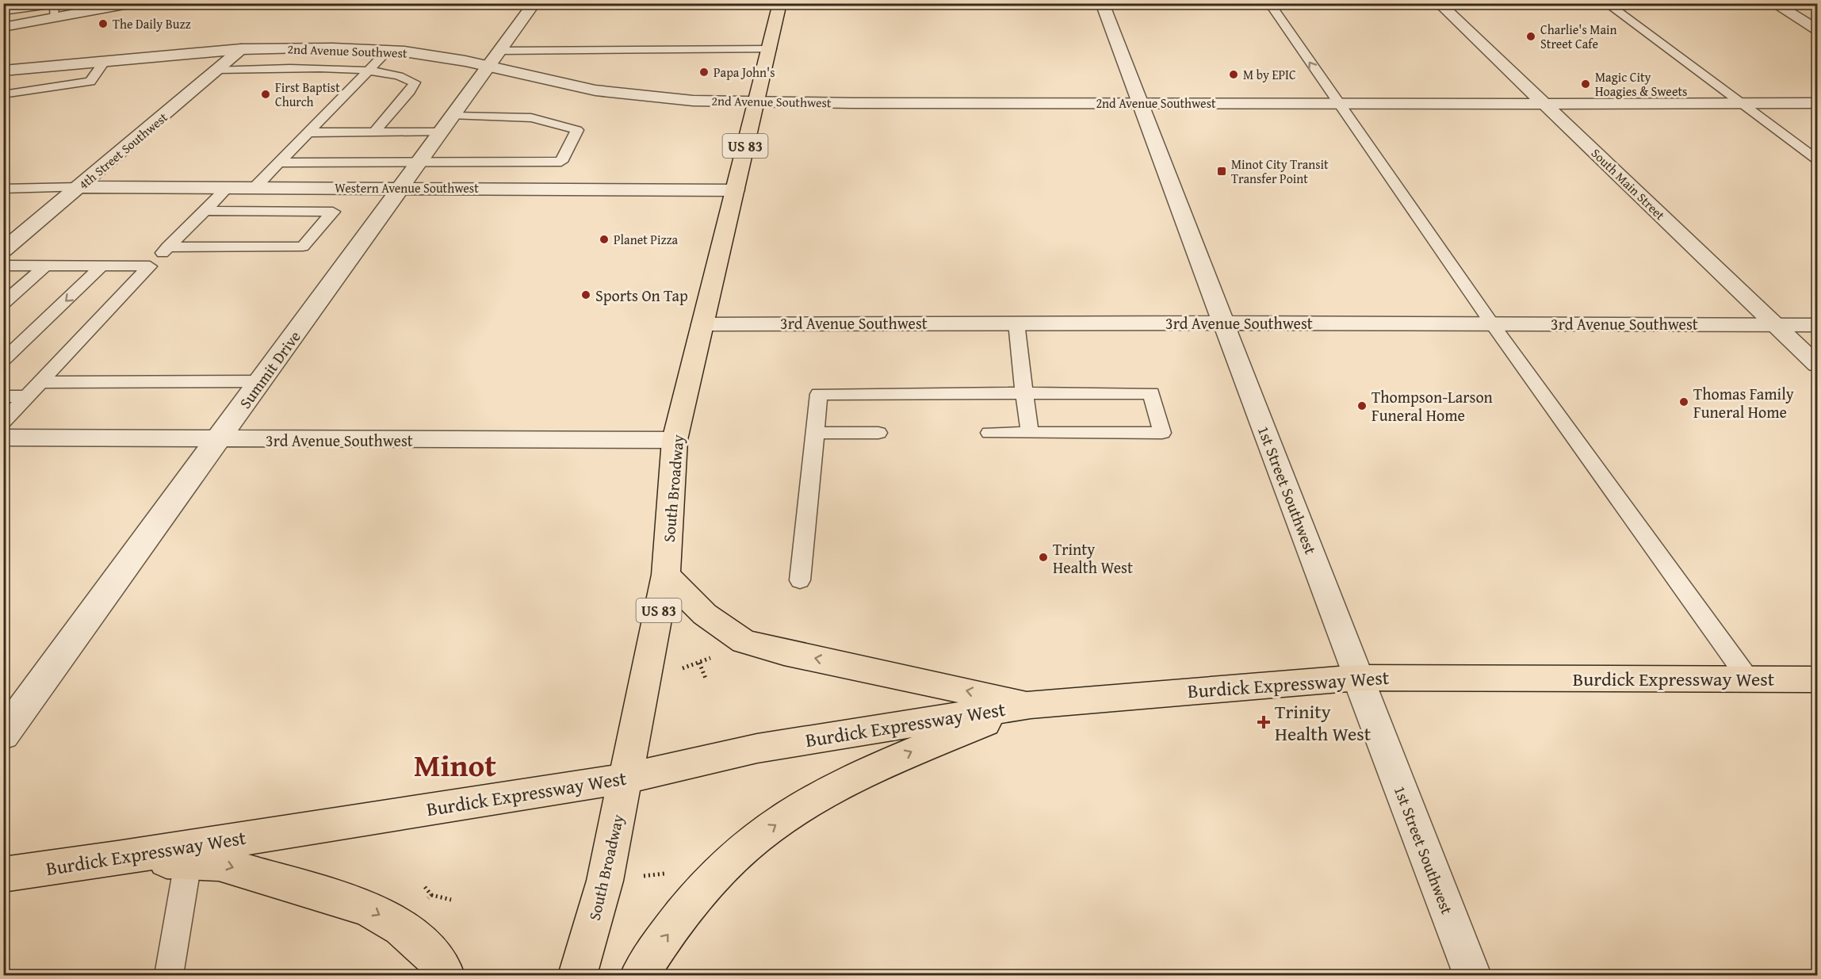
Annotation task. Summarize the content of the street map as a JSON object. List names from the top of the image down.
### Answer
{
  "streets": {
    "main road": ["US 83", "South Broadway", "Burdick Expressway West"],
    "street": [
      "2nd Avenue Southwest",
      "4th Street Southwest",
      "South Main Street",
      "Western Avenue Southwest",
      "3rd Avenue Southwest",
      "Summit Drive",
      "1st Street Southwest"
    ]
  },
  "crossings": [
    ["2nd Avenue Southwest", "4th Street Southwest"],
    ["2nd Avenue Southwest", "South Main Street"],
    ["2nd Avenue Southwest", "Summit Drive"],
    ["2nd Avenue Southwest", "South Broadway"],
    ["2nd Avenue Southwest", "1st Street Southwest"],
    ["4th Street Southwest", "Western Avenue Southwest"],
    ["South Main Street", "3rd Avenue Southwest"],
    ["Western Avenue Southwest", "Summit Drive"],
    ["Western Avenue Southwest", "South Broadway"],
    ["3rd Avenue Southwest", "Summit Drive"],
    ["3rd Avenue Southwest", "South Broadway"],
    ["3rd Avenue Southwest", "1st Street Southwest"],
    ["South Broadway", "Burdick Expressway West"],
    ["1st Street Southwest", "Burdick Expressway West"]
  ],
  "districts": ["Minot"],
  "places": {
    "other": [
      "The Daily Buzz",
      "Charlie's Main Street Cafe",
      "Papa John's",
      "M by EPIC",
      "Magic City Hoagies & Sweets",
      "First Baptist Church",
      "Planet Pizza",
      "Sports On Tap",
      "Thomas Family Funeral Home",
      "Thompson-Larson Funeral Home",
      "Trinty Health West"
    ],
    "transit": ["Minot City Transit Transfer Point"],
    "health": ["Trinity Health West"]
  }
}
